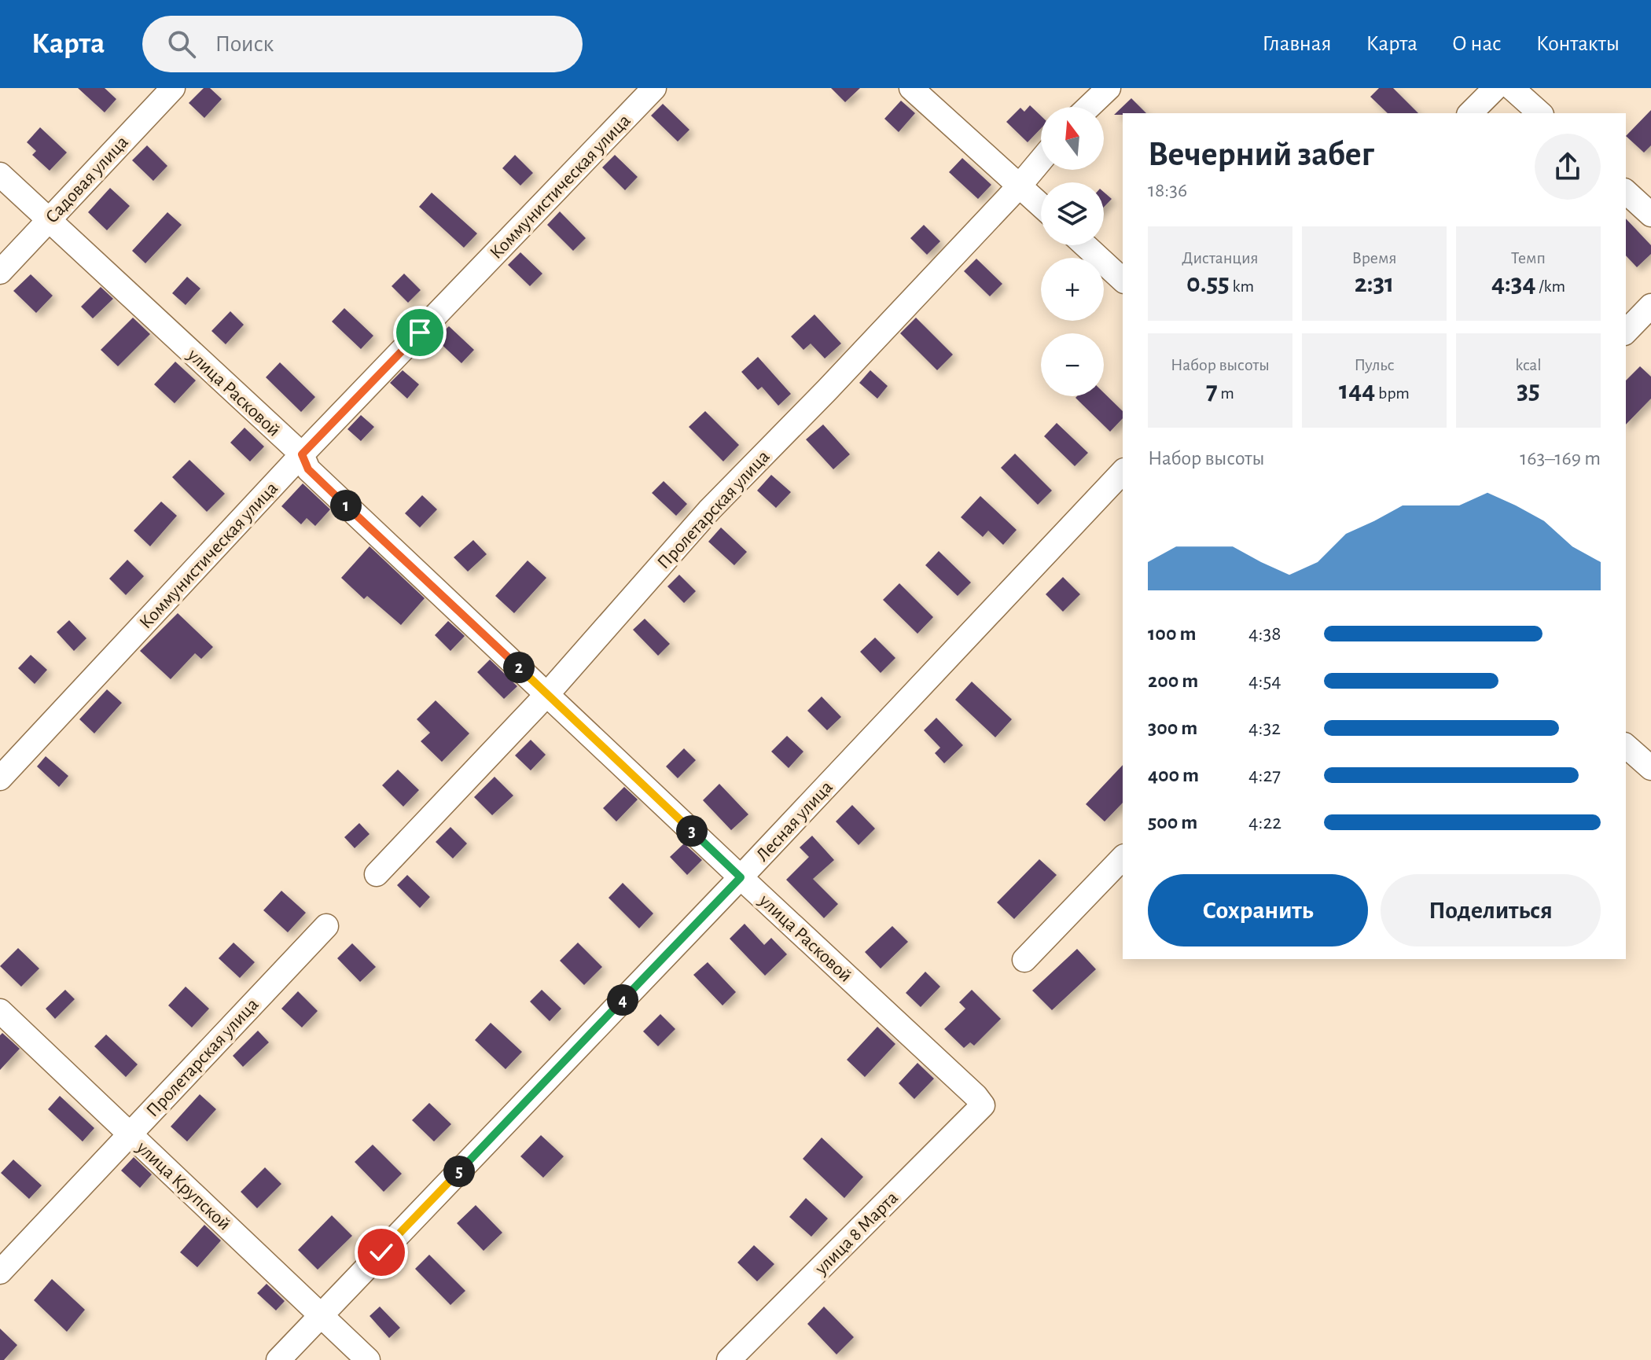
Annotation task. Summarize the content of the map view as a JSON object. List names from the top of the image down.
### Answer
{
  "streets": {
    "street": [
      "Садовая улица",
      "Коммунистическая улица",
      "улица Расковой",
      "Пролетарская улица",
      "Лесная улица",
      "улица Крупской",
      "улица 8 Марта"
    ]
  },
  "crossings": [
    ["Садовая улица", "улица Расковой"],
    ["Коммунистическая улица", "улица Расковой"],
    ["улица Расковой", "Пролетарская улица"],
    ["улица Расковой", "Лесная улица"],
    ["улица Расковой", "улица 8 Марта"],
    ["Пролетарская улица", "улица Крупской"],
    ["Лесная улица", "улица Крупской"]
  ],
  "north": "top",
  "page": {
    "header": "Карта",
    "search": "Поиск",
    "nav": [
      "Главная",
      "Карта",
      "О нас",
      "Контакты"
    ],
    "map_buttons": ["+", "−"],
    "heading": ["Вечерний забег", "18:36"],
    "stats": [
      ["Дистанция", "0.55 km"],
      ["Время", "2:31"],
      ["Темп", "4:34 /km"],
      ["Набор высоты", "7 m"],
      ["Пульс", "144 bpm"],
      ["kcal", "35"]
    ],
    "chart": ["Набор высоты", "163–169 m"],
    "pins": [
      "1",
      "2",
      "3",
      "4",
      "5"
    ],
    "list": [
      {
        "name": "100 m",
        "note": "4:38"
      },
      {
        "name": "200 m",
        "note": "4:54"
      },
      {
        "name": "300 m",
        "note": "4:32"
      },
      {
        "name": "400 m",
        "note": "4:27"
      },
      {
        "name": "500 m",
        "note": "4:22"
      }
    ],
    "buttons": ["Сохранить", "Поделиться"]
  }
}
